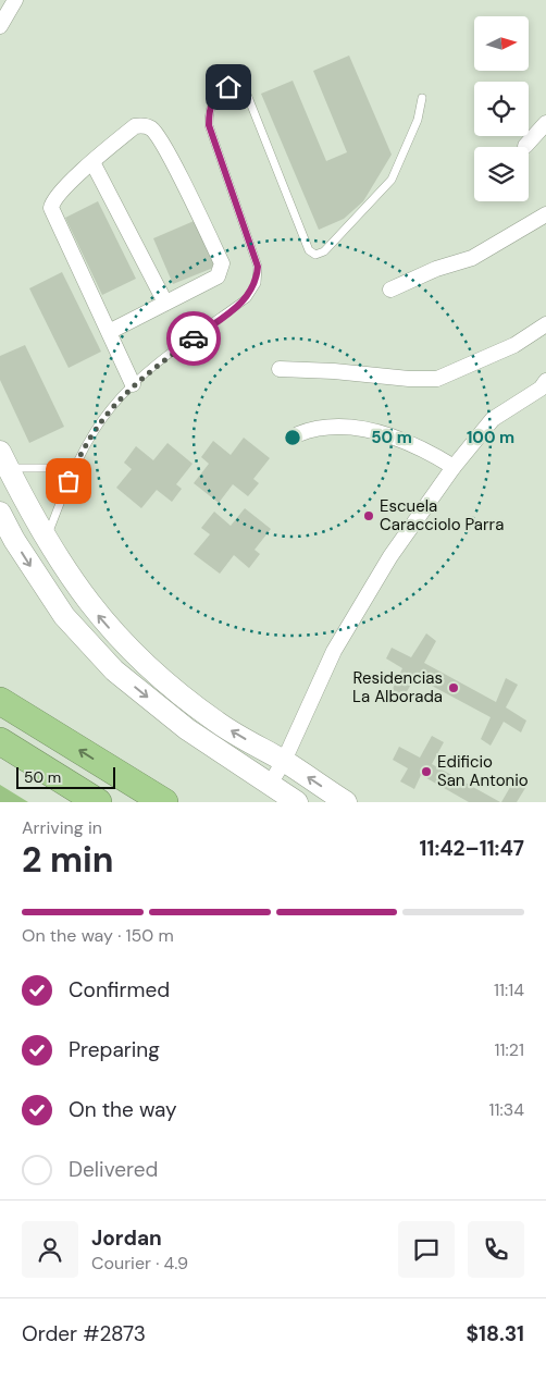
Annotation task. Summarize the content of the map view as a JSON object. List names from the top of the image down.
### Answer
{
  "places": ["Escuela Caracciolo Parra", "Residencias La Alborada", "Edificio San Antonio"],
  "scale_bar": "50 m",
  "north": "right",
  "page": {
    "scale": "50 m",
    "heading": ["2 min", "Arriving in", "11:42–11:47"],
    "panel": [
      "Jordan",
      "Courier · 4.9",
      "Order #2873",
      "$18.31"
    ],
    "bar": "On the way · 150 m",
    "list": [
      ["Confirmed", "11:14"],
      ["Preparing", "11:21"],
      ["On the way", "11:34"],
      "Delivered"
    ]
  },
  "rings": ["50 m", "100 m"]
}
